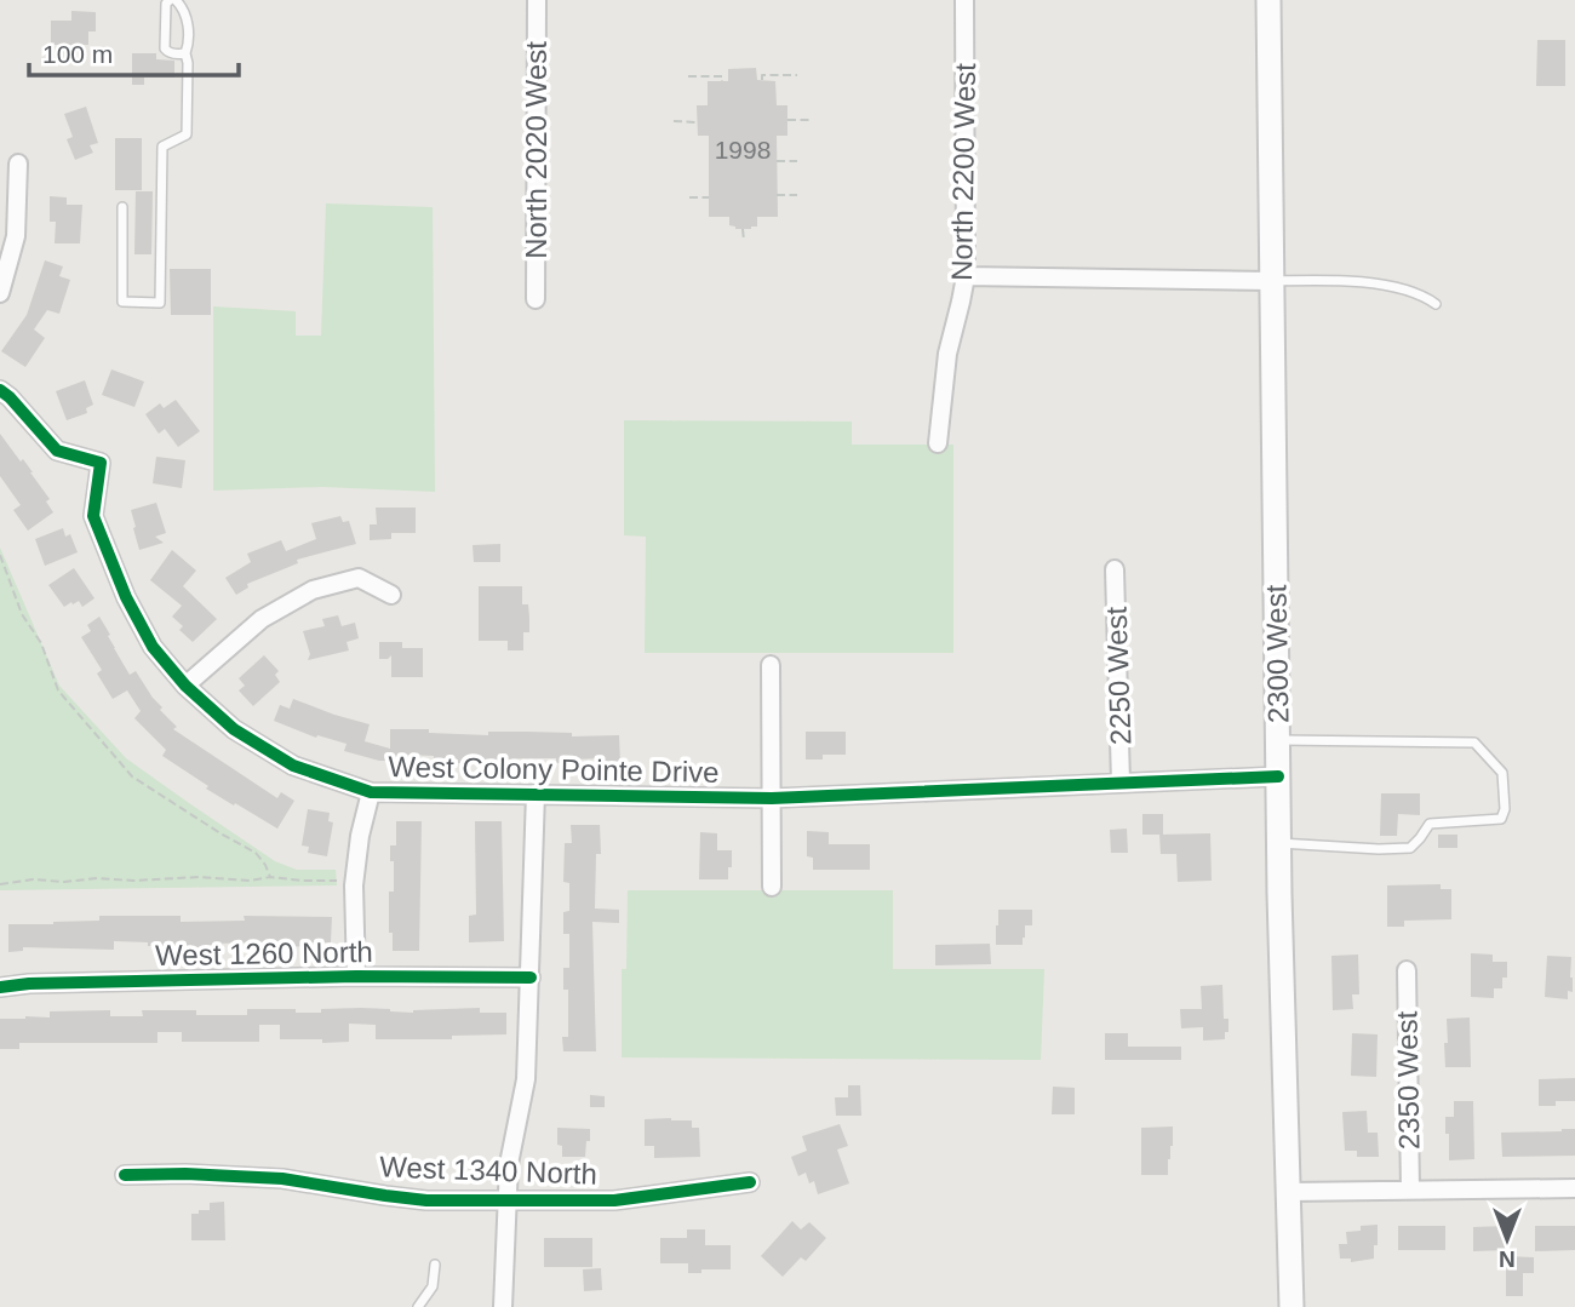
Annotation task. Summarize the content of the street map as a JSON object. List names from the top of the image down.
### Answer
{
  "streets": {
    "main road": ["2300 West"],
    "street": [
      "North 2020 West",
      "North 2200 West",
      "2250 West",
      "West Colony Pointe Drive",
      "West 1260 North",
      "2350 West",
      "West 1340 North"
    ]
  },
  "crossings": [
    ["2300 West", "West Colony Pointe Drive"],
    ["2250 West", "West Colony Pointe Drive"]
  ],
  "house_numbers": ["1998"],
  "scale_bar": "100 m",
  "north": "bottom"
}
